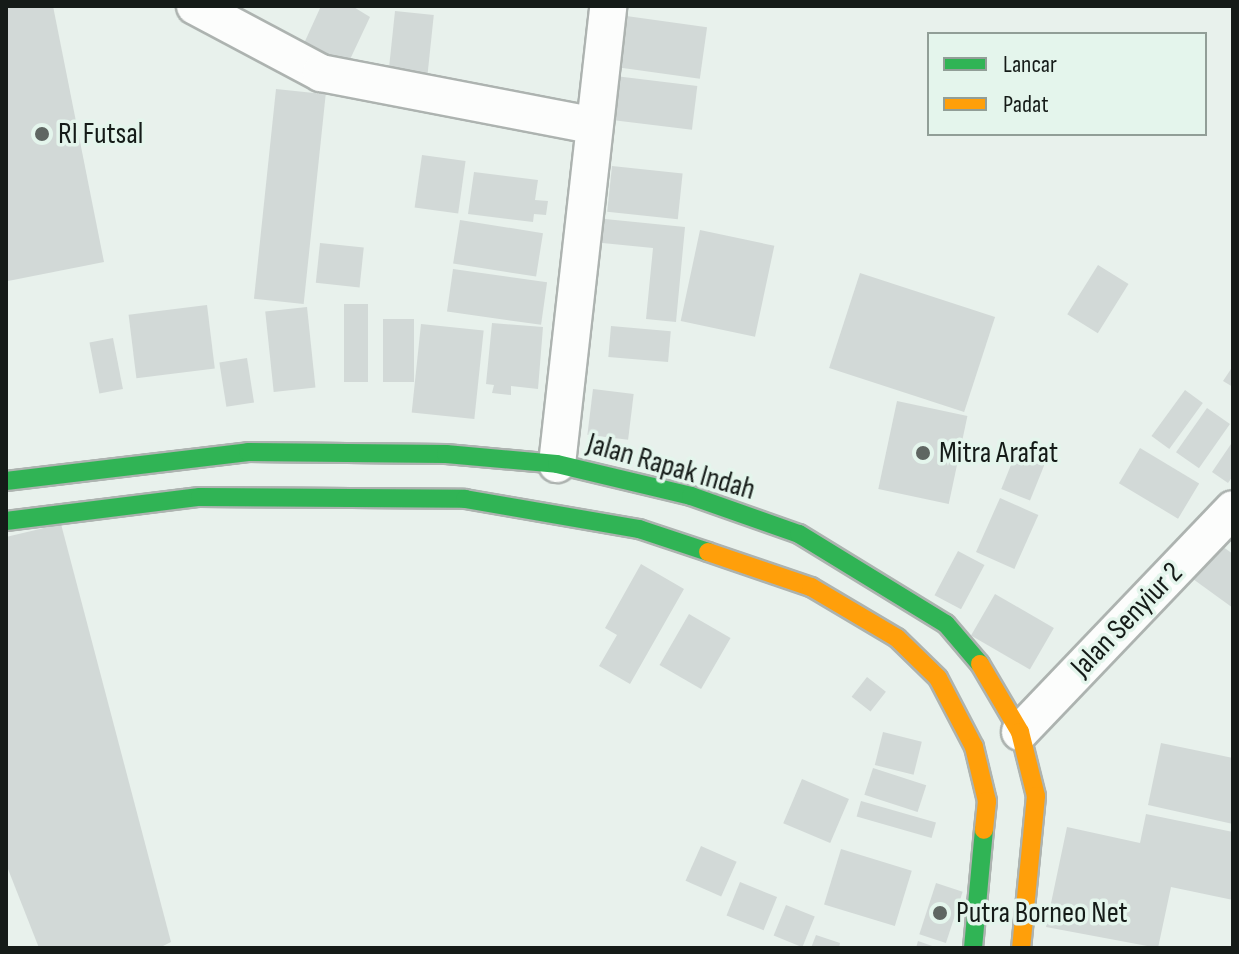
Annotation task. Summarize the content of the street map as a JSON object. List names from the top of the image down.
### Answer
{
  "streets": {
    "main road": ["Jalan Rapak Indah"],
    "street": ["Jalan Senyiur 2"]
  },
  "crossings": [
    ["Jalan Rapak Indah", "Jalan Senyiur 2"]
  ],
  "places": ["RI Futsal", "Mitra Arafat", "Putra Borneo Net"],
  "legend": ["Lancar", "Padat"]
}
